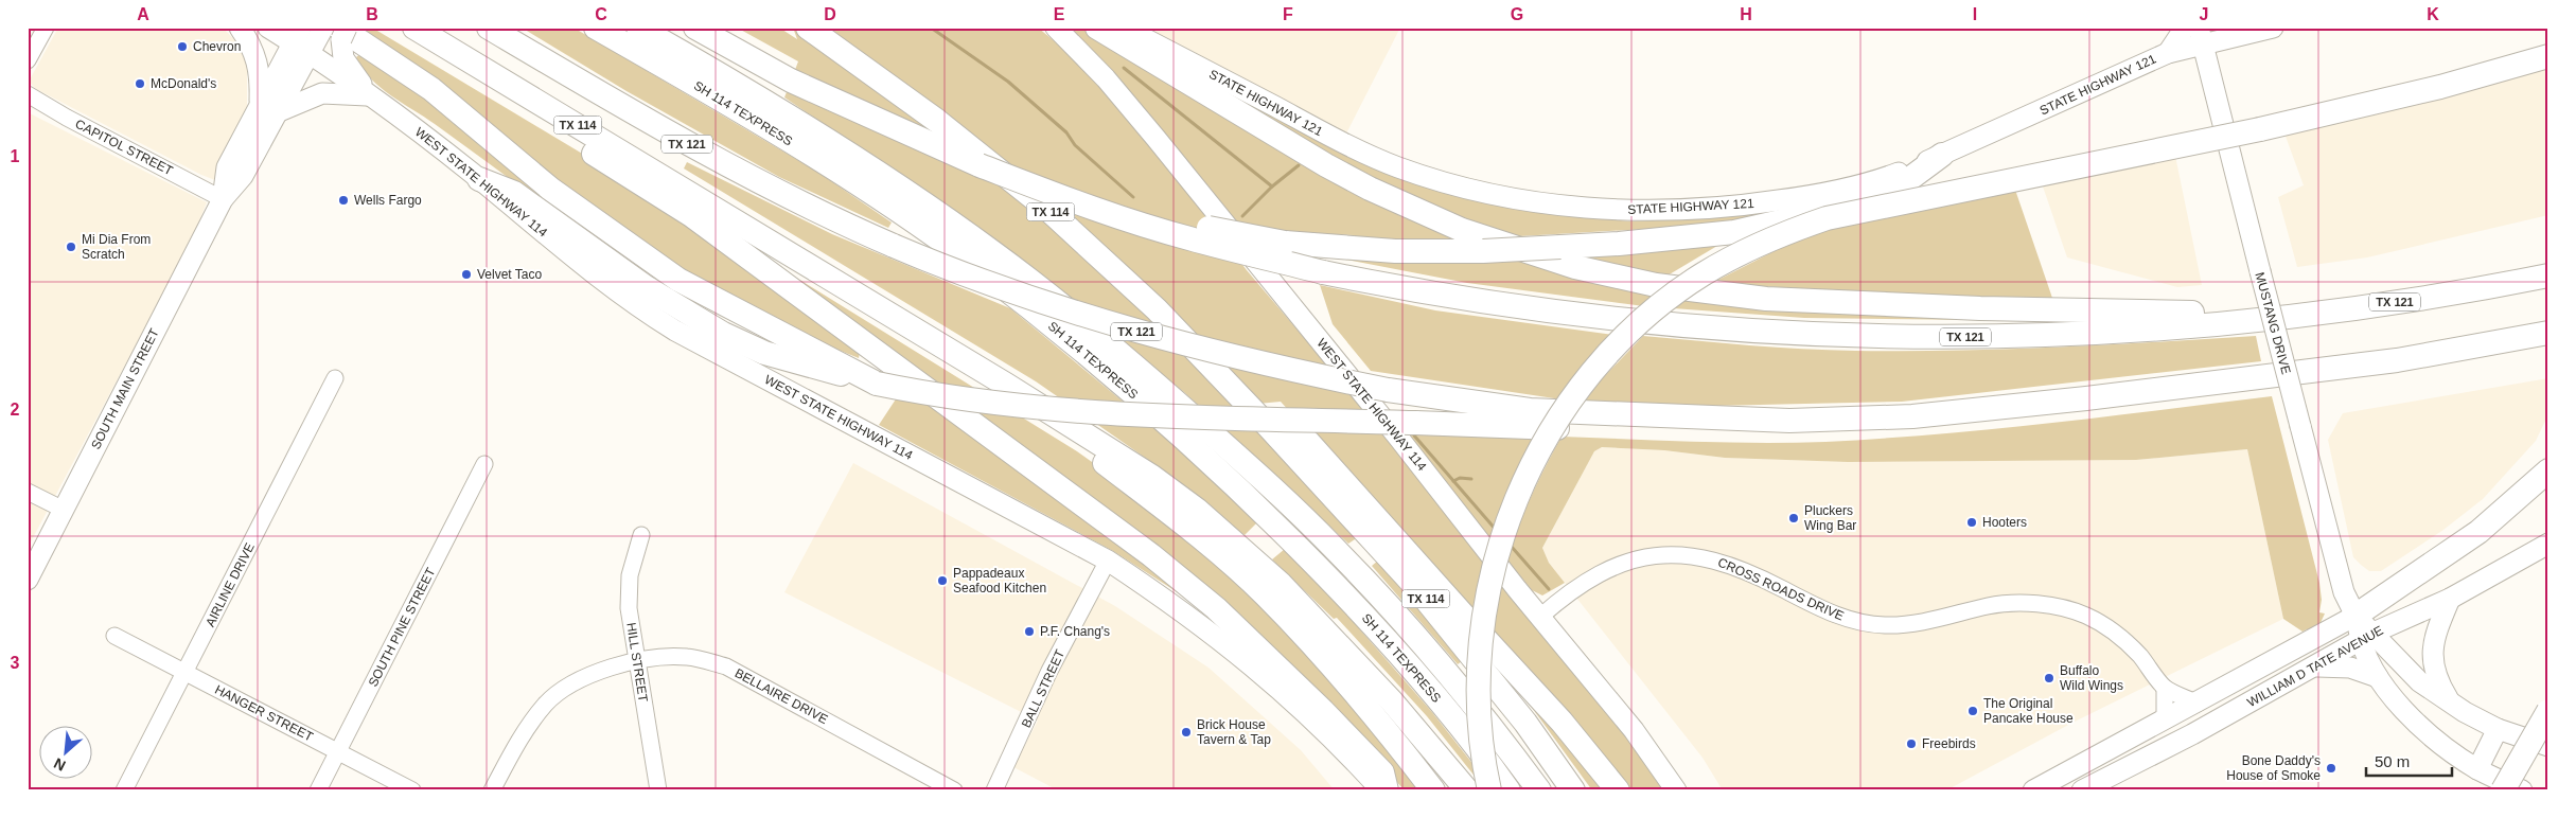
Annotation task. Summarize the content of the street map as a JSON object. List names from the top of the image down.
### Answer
{
  "streets": {
    "highway": ["SH 114 TEXPRESS", "TX 114", "TX 121"],
    "main road": [
      "STATE HIGHWAY 121",
      "WEST STATE HIGHWAY 114",
      "MUSTANG DRIVE",
      "SOUTH MAIN STREET",
      "WILLIAM D TATE AVENUE"
    ],
    "street": [
      "CAPITOL STREET",
      "AIRLINE DRIVE",
      "CROSS ROADS DRIVE",
      "SOUTH PINE STREET",
      "HILL STREET",
      "BALL STREET",
      "BELLAIRE DRIVE",
      "HANGER STREET"
    ]
  },
  "crossings": [
    ["STATE HIGHWAY 121", "MUSTANG DRIVE"],
    ["CAPITOL STREET", "SOUTH MAIN STREET"],
    ["WEST STATE HIGHWAY 114", "SOUTH MAIN STREET"],
    ["WEST STATE HIGHWAY 114", "CROSS ROADS DRIVE"],
    ["WEST STATE HIGHWAY 114", "BALL STREET"],
    ["MUSTANG DRIVE", "WILLIAM D TATE AVENUE"],
    ["AIRLINE DRIVE", "HANGER STREET"],
    ["CROSS ROADS DRIVE", "WILLIAM D TATE AVENUE"],
    ["SOUTH PINE STREET", "HANGER STREET"],
    ["HILL STREET", "BELLAIRE DRIVE"]
  ],
  "places": [
    "Chevron",
    "McDonald's",
    "Wells Fargo",
    "Mi Dia From Scratch",
    "Velvet Taco",
    "Pluckers Wing Bar",
    "Hooters",
    "Pappadeaux Seafood Kitchen",
    "P.F. Chang's",
    "Buffalo Wild Wings",
    "The Original Pancake House",
    "Brick House Tavern & Tap",
    "Freebirds",
    "Bone Daddy's House of Smoke"
  ],
  "scale_bar": "50 m",
  "north": "bottom left",
  "grid": {
    "columns": [
      "A",
      "B",
      "C",
      "D",
      "E",
      "F",
      "G",
      "H",
      "I",
      "J",
      "K"
    ],
    "rows": ["1", "2", "3"]
  }
}
